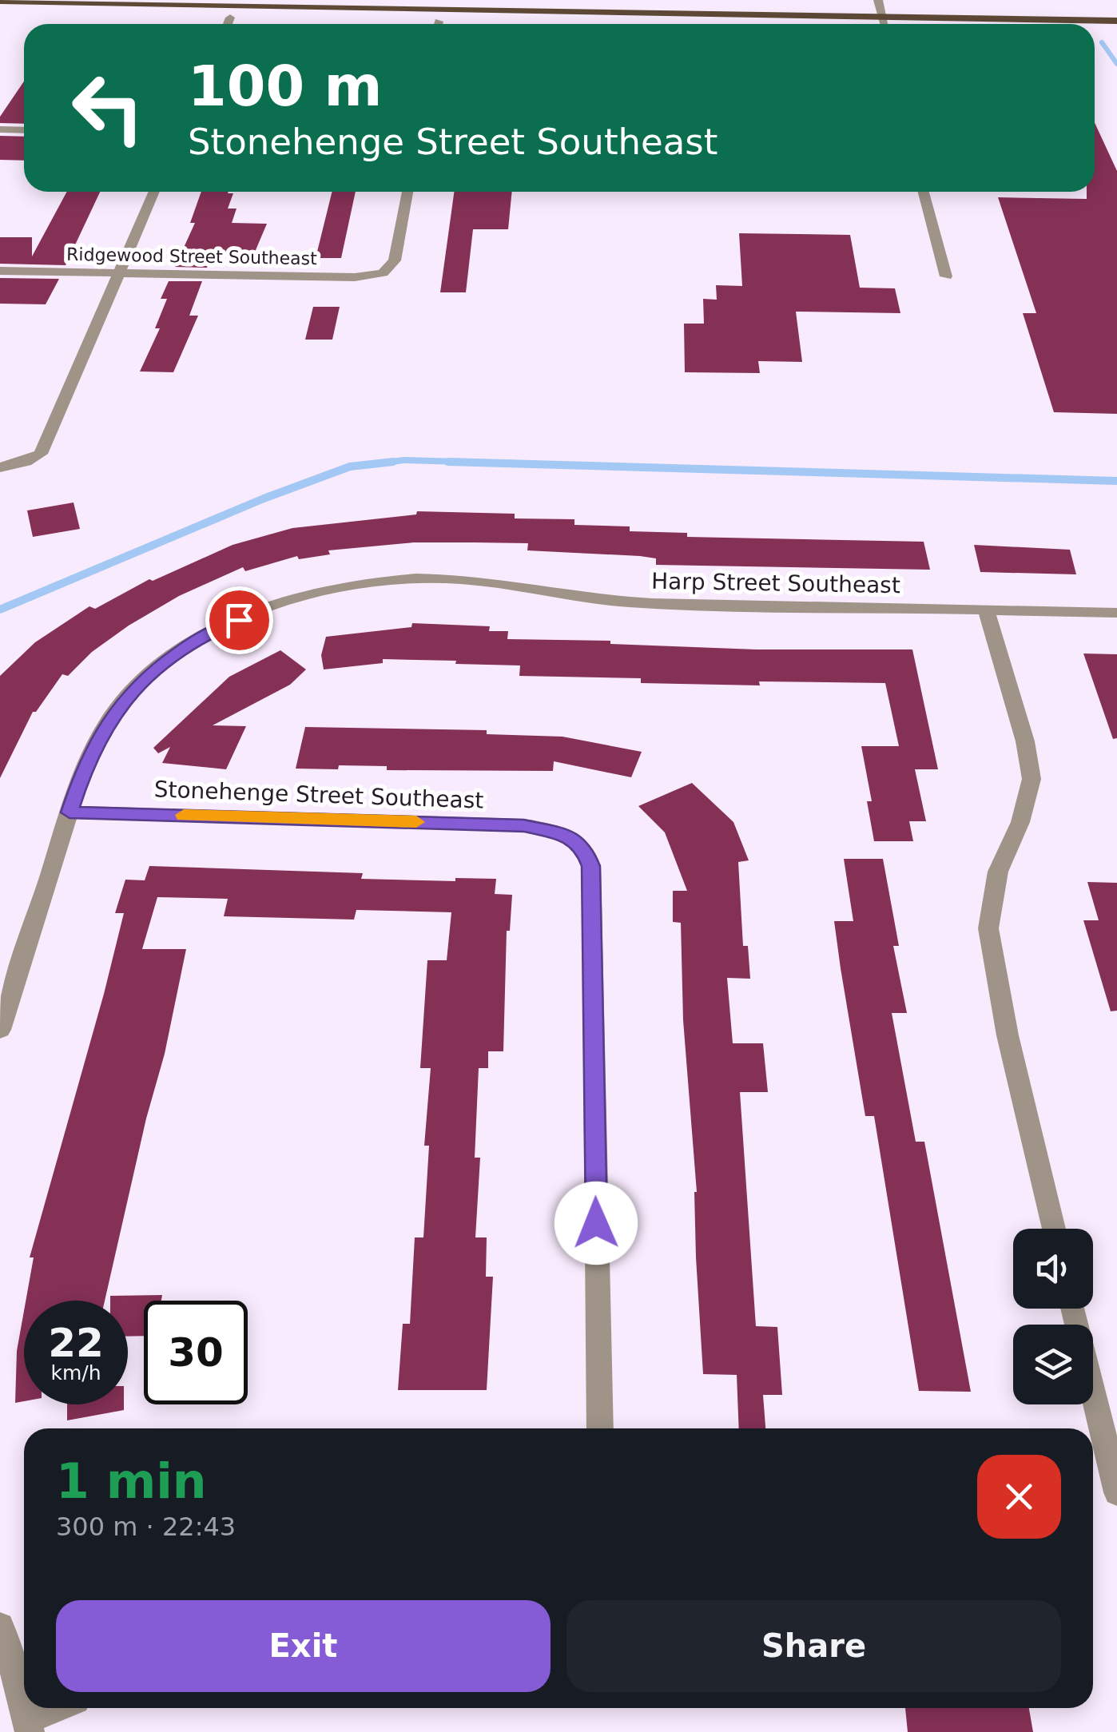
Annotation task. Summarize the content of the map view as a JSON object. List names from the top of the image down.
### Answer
{
  "streets": {
    "street": ["Ridgewood Street Southeast", "Harp Street Southeast", "Stonehenge Street Southeast"]
  },
  "crossings": [
    ["Harp Street Southeast", "Stonehenge Street Southeast"]
  ],
  "page": {
    "turn": ["100 m", "Stonehenge Street Southeast"],
    "speed": "22 km/h",
    "limit": "30",
    "heading": ["1 min", "300 m · 22:43"],
    "buttons": ["Exit", "Share"]
  }
}
